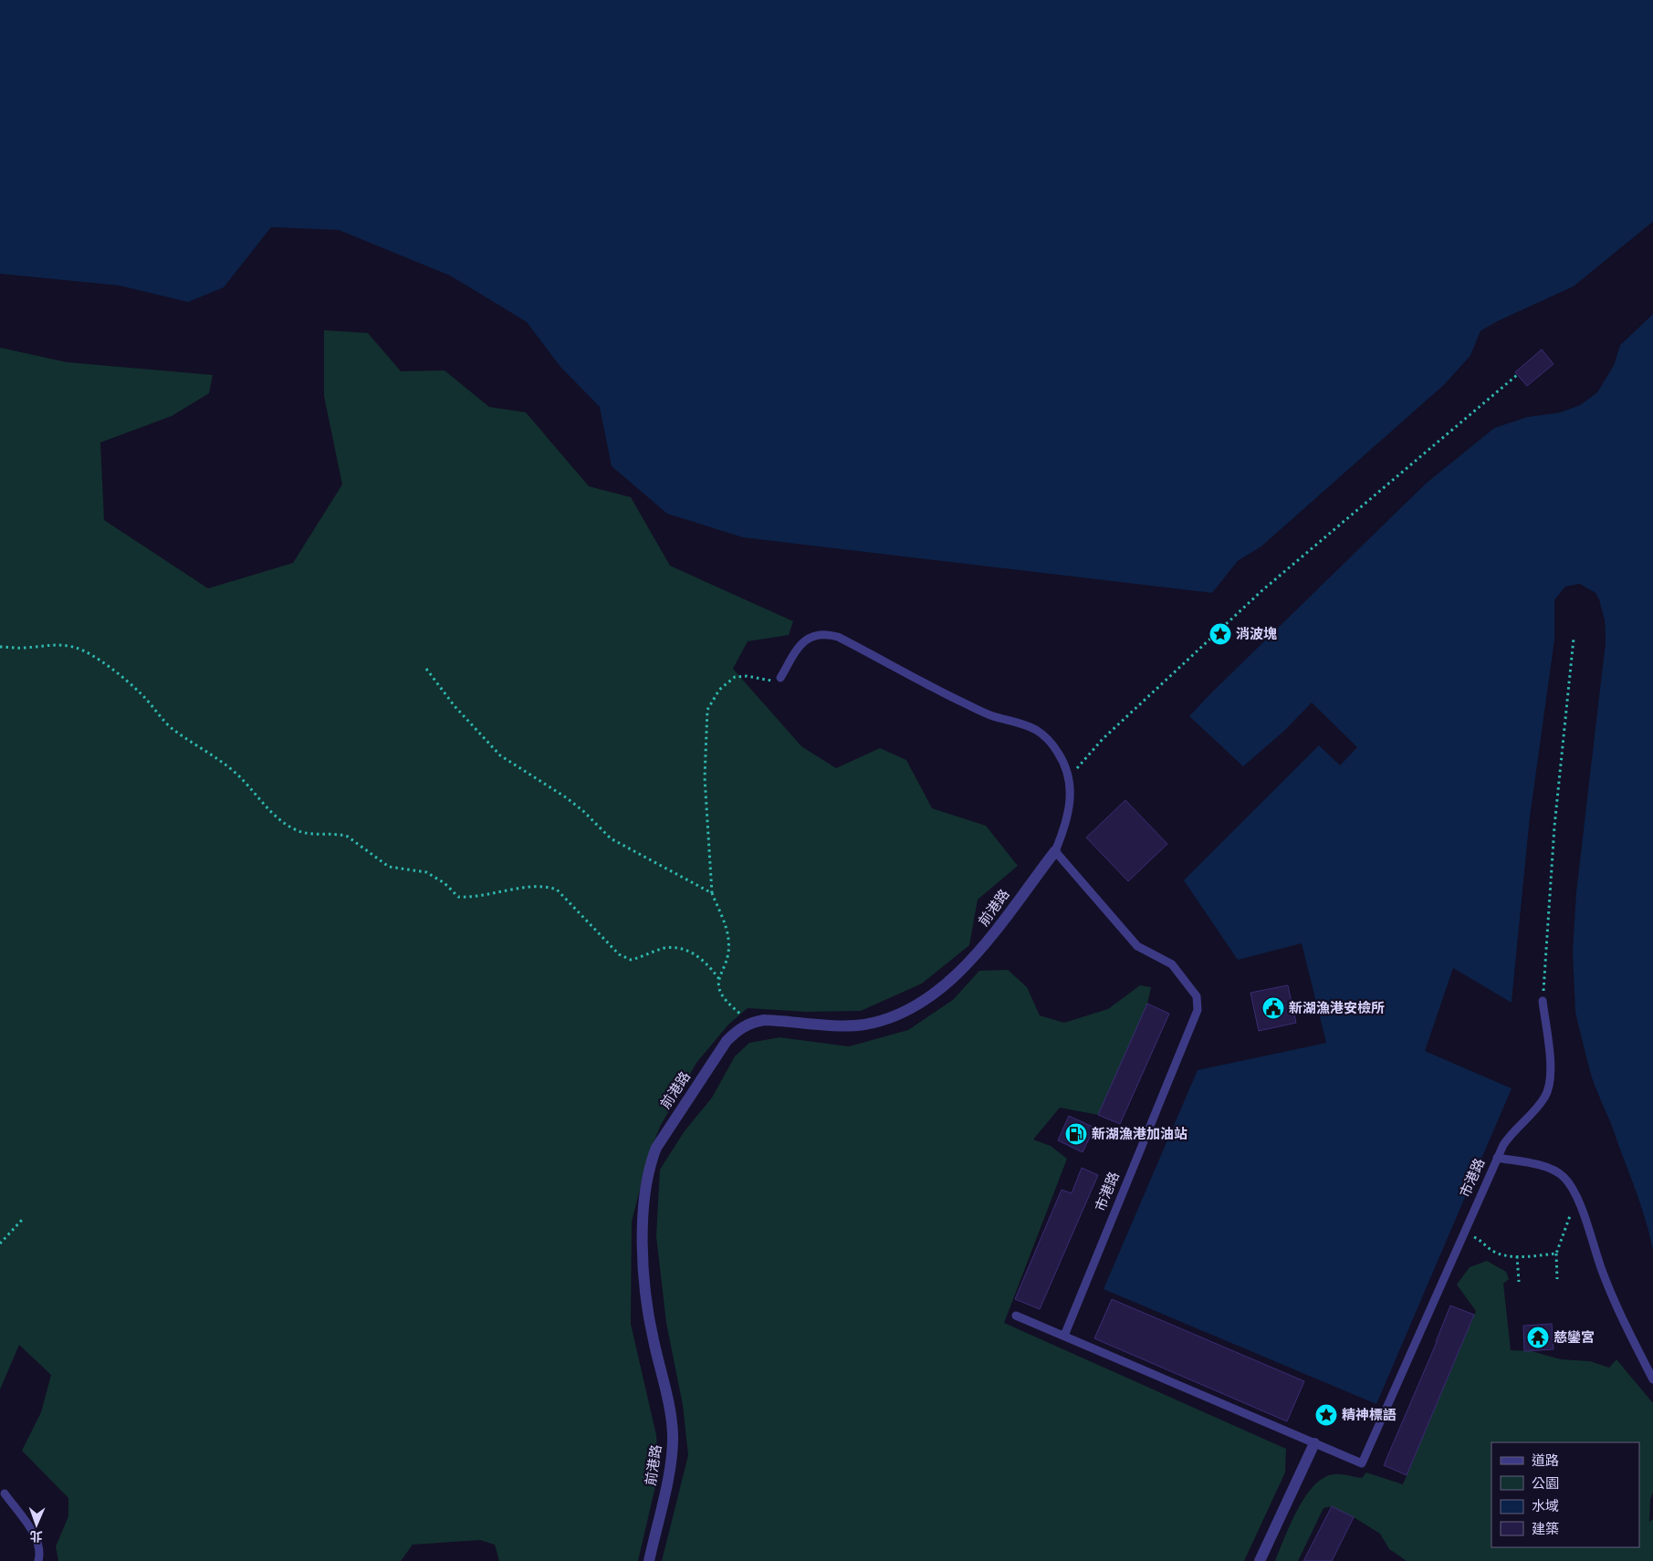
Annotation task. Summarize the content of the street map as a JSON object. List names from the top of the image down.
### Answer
{
  "streets": {
    "street": ["前港路"],
    "lane": ["市港路"]
  },
  "crossings": [
    ["前港路", "市港路"]
  ],
  "places": {
    "place": ["消波塊", "精神標語"],
    "public building": ["新湖漁港安檢所"],
    "fuel station": ["新湖漁港加油站"],
    "temple": ["慈鑾宮"]
  },
  "legend": [
    "道路",
    "公園",
    "水域",
    "建築"
  ],
  "north": "bottom"
}
